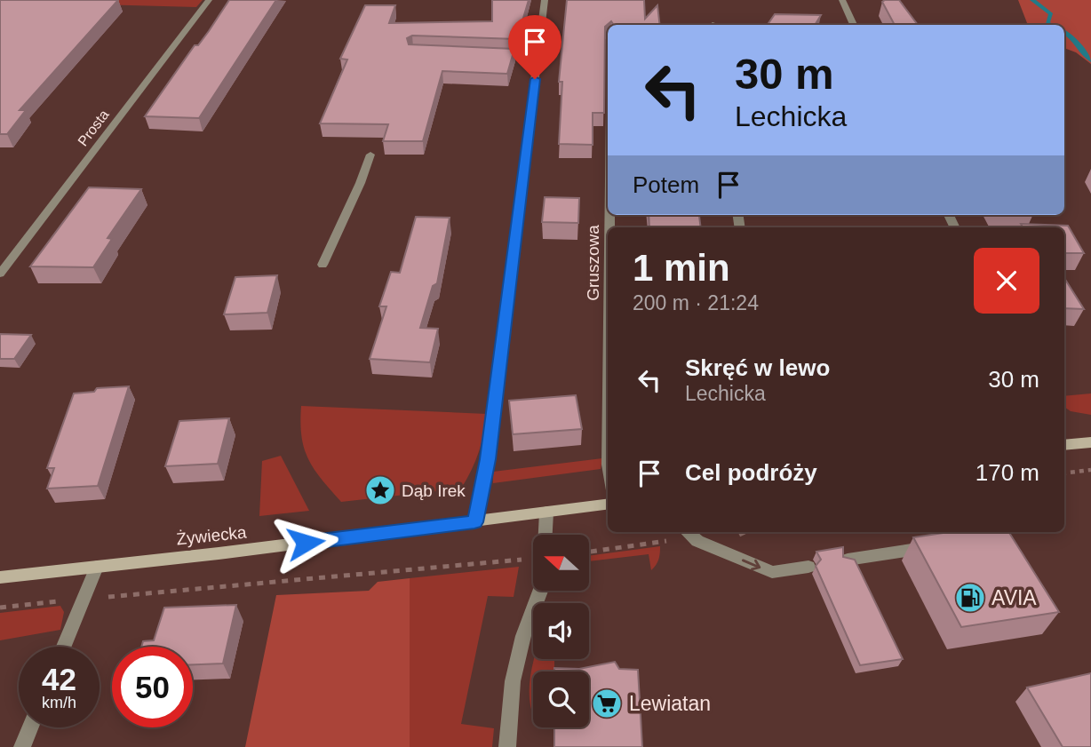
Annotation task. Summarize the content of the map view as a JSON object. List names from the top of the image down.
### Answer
{
  "streets": {
    "main road": ["Żywiecka"],
    "street": ["Prosta"]
  },
  "places": {
    "place": ["Dąb Irek"],
    "fuel station": ["AVIA"],
    "supermarket": ["Lewiatan"]
  },
  "north": "left",
  "page": {
    "turn": ["30 m", "Lechicka"],
    "then": "Potem",
    "heading": ["1 min", "200 m · 21:24"],
    "list": [
      {
        "name": "Skręć w lewo",
        "note": "Lechicka",
        "value": "30 m"
      },
      {
        "name": "Cel podróży",
        "value": "170 m"
      }
    ],
    "speed": "42 km/h",
    "limit": "50"
  }
}
